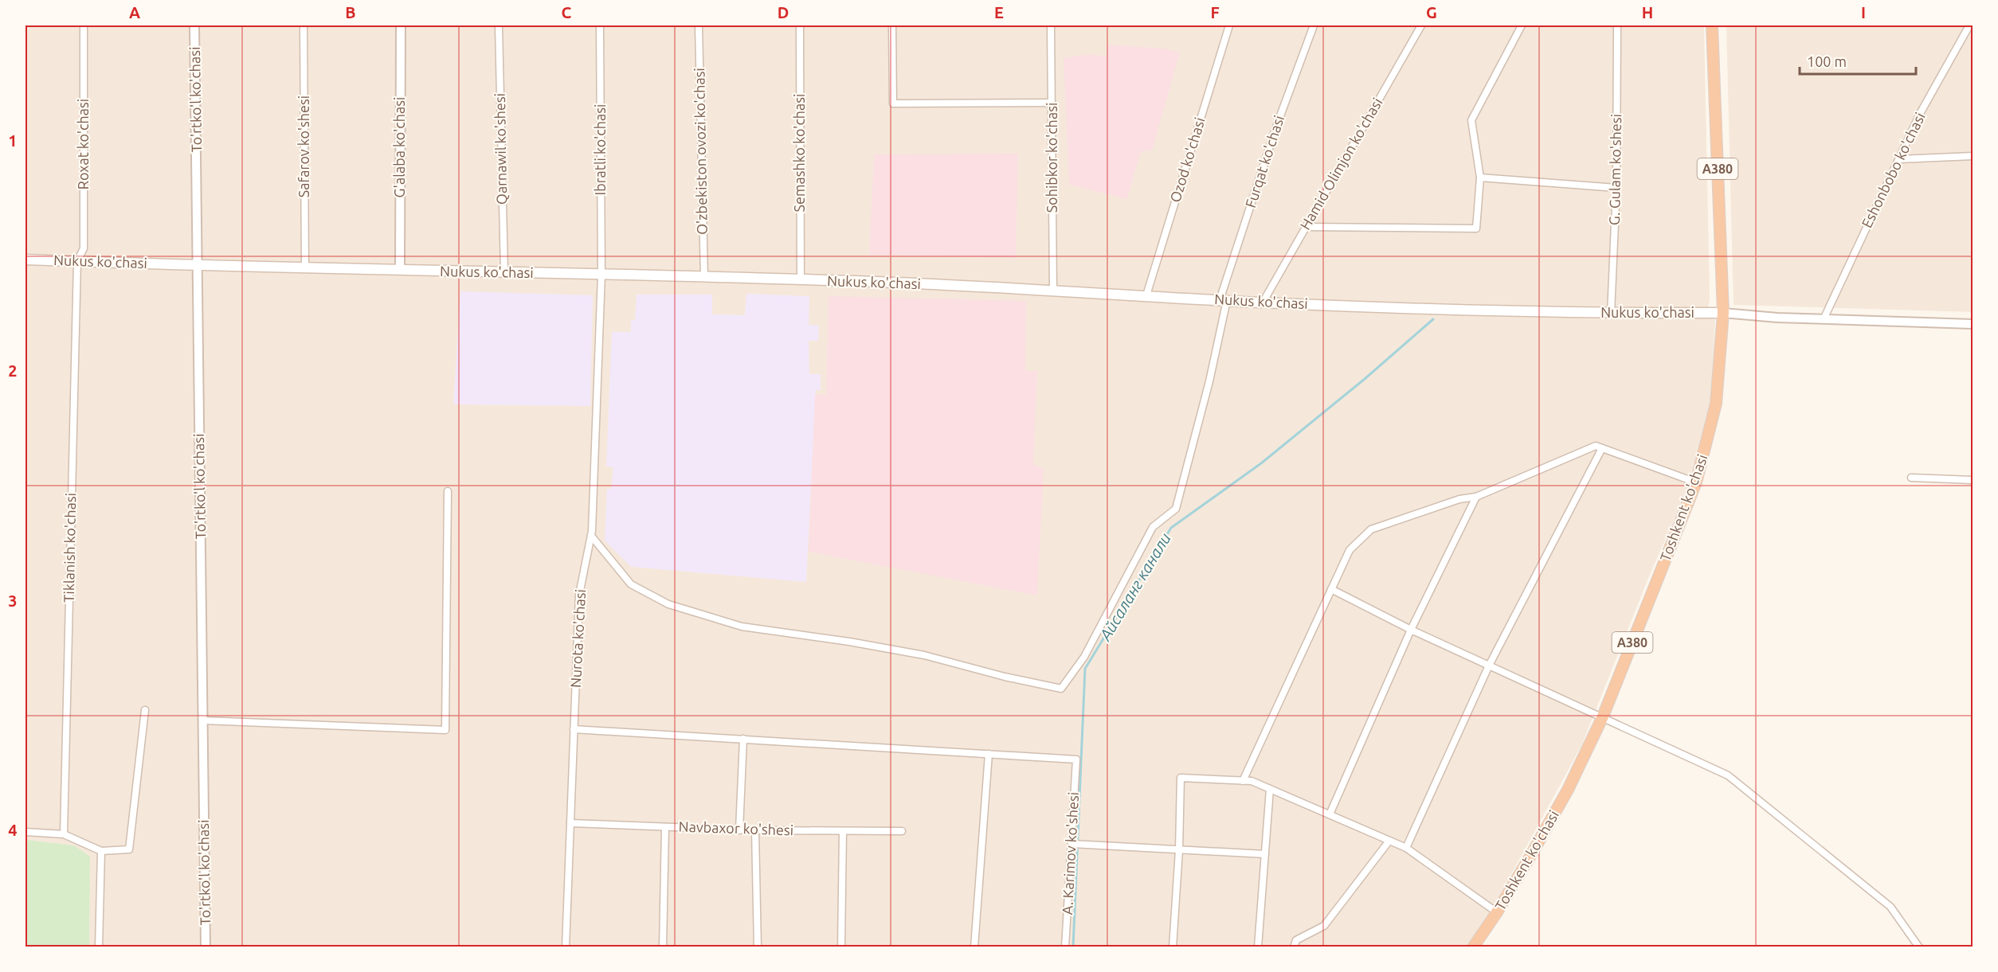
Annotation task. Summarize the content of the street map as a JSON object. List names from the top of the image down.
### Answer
{
  "streets": {
    "highway": ["A380", "Toshkent ko'chasi"],
    "main road": ["Nukus ko'chasi"],
    "street": [
      "To'rtko'l ko'chasi",
      "Roxat ko'chasi",
      "Safarov ko'shesi",
      "G'alaba ko'chasi",
      "Qarnawil ko'shesi",
      "Ibratli ko'chasi",
      "O'zbekiston ovozi ko'chasi",
      "Semashko ko'chasi",
      "Sohibkor ko'chasi",
      "Ozod ko'chasi",
      "Furqat ko'chasi",
      "Hamid Olimjon ko'chasi",
      "G. Gulam ko'shesi",
      "Eshonbobo ko'chasi",
      "Tiklanish ko'chasi",
      "Nurota ko'chasi",
      "Navbaxor ko'shesi",
      "A. Karimov ko'shesi"
    ]
  },
  "crossings": [
    ["To'rtko'l ko'chasi", "Nukus ko'chasi"],
    ["Roxat ko'chasi", "Nukus ko'chasi"],
    ["Roxat ko'chasi", "Tiklanish ko'chasi"],
    ["Safarov ko'shesi", "Nukus ko'chasi"],
    ["G'alaba ko'chasi", "Nukus ko'chasi"],
    ["Qarnawil ko'shesi", "Nukus ko'chasi"],
    ["Ibratli ko'chasi", "Nukus ko'chasi"],
    ["Ibratli ko'chasi", "Nurota ko'chasi"],
    ["O'zbekiston ovozi ko'chasi", "Nukus ko'chasi"],
    ["Semashko ko'chasi", "Nukus ko'chasi"],
    ["Sohibkor ko'chasi", "Nukus ko'chasi"],
    ["Ozod ko'chasi", "Nukus ko'chasi"],
    ["Furqat ko'chasi", "Nukus ko'chasi"],
    ["Furqat ko'chasi", "Nurota ko'chasi"],
    ["Hamid Olimjon ko'chasi", "Nukus ko'chasi"],
    ["G. Gulam ko'shesi", "Nukus ko'chasi"],
    ["Nukus ko'chasi", "Toshkent ko'chasi"],
    ["Nukus ko'chasi", "Tiklanish ko'chasi"],
    ["Nukus ko'chasi", "Nurota ko'chasi"],
    ["Nurota ko'chasi", "Navbaxor ko'shesi"]
  ],
  "water": ["Айсаланг канали"],
  "scale_bar": "100 m",
  "grid": {
    "columns": [
      "A",
      "B",
      "C",
      "D",
      "E",
      "F",
      "G",
      "H",
      "I"
    ],
    "rows": [
      "1",
      "2",
      "3",
      "4"
    ]
  }
}
